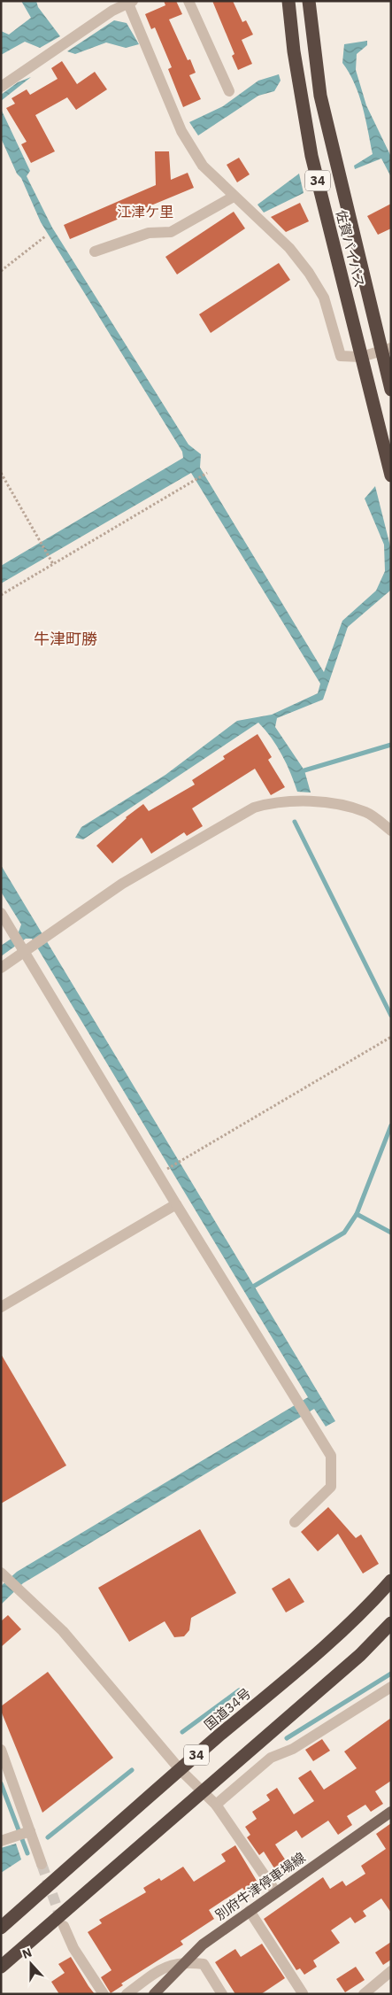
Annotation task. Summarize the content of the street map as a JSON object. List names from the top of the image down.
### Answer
{
  "streets": {
    "highway": ["34", "佐賀バイパス", "国道34号"],
    "main road": ["別府牛津停車場線"]
  },
  "districts": ["江津ケ里", "牛津町勝"],
  "north": "top"
}
